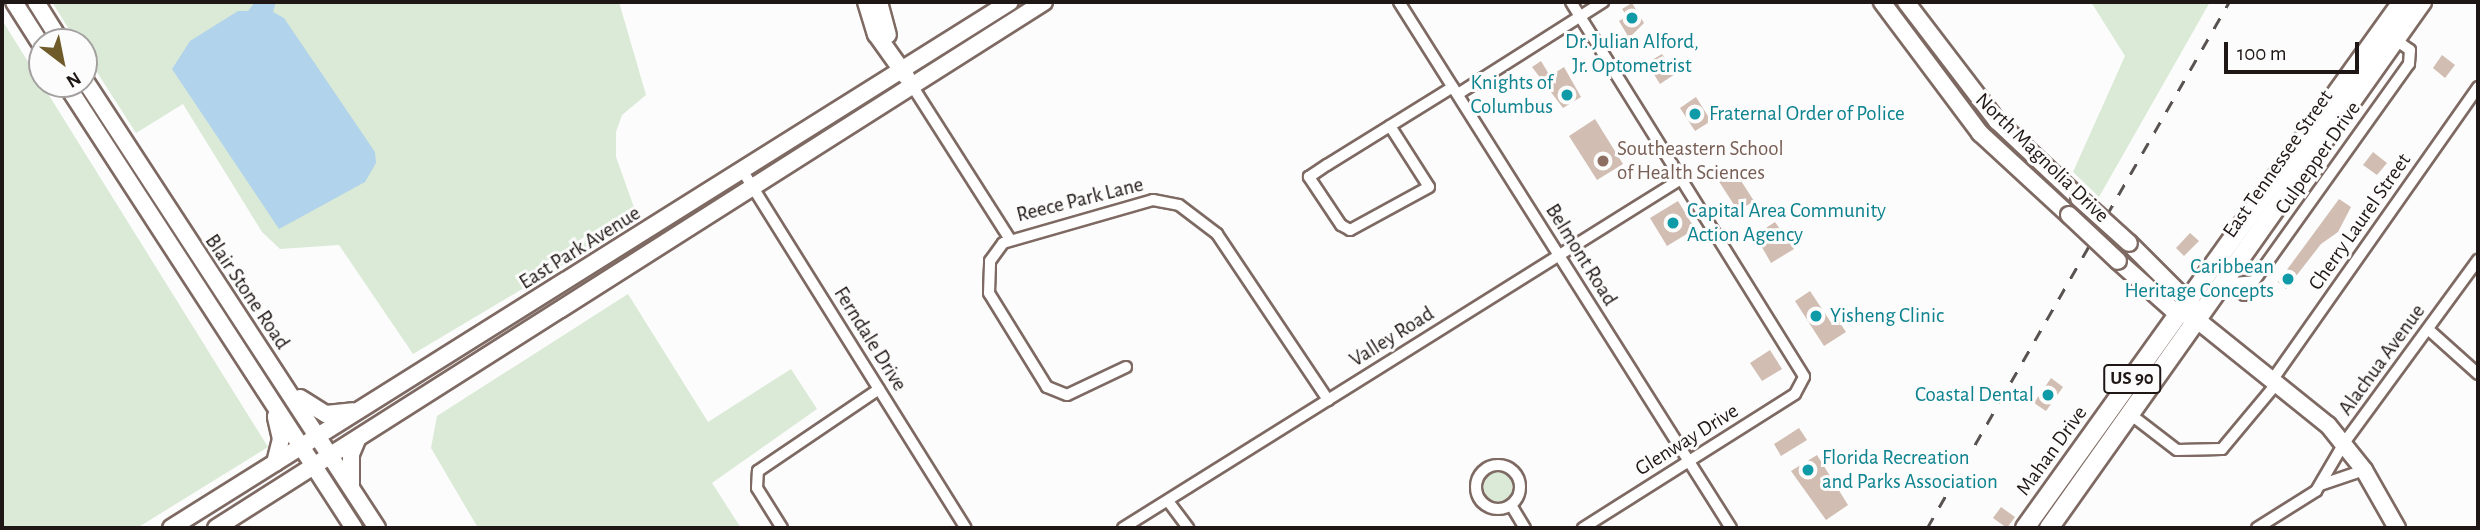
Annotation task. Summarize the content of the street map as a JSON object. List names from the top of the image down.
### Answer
{
  "streets": {
    "main road": [
      "North Magnolia Drive",
      "East Tennessee Street",
      "East Park Avenue",
      "Blair Stone Road",
      "US 90",
      "Mahan Drive"
    ],
    "street": [
      "Culpepper Drive",
      "Reece Park Lane",
      "Cherry Laurel Street",
      "Belmont Road",
      "Valley Road",
      "Ferndale Drive",
      "Alachua Avenue",
      "Glenway Drive"
    ]
  },
  "crossings": [
    ["North Magnolia Drive", "East Tennessee Street"],
    ["North Magnolia Drive", "Cherry Laurel Street"],
    ["North Magnolia Drive", "Alachua Avenue"],
    ["North Magnolia Drive", "Mahan Drive"],
    ["Culpepper Drive", "East Tennessee Street"],
    ["East Tennessee Street", "Mahan Drive"],
    ["Reece Park Lane", "East Park Avenue"],
    ["Reece Park Lane", "Valley Road"],
    ["Cherry Laurel Street", "Mahan Drive"],
    ["East Park Avenue", "Blair Stone Road"],
    ["East Park Avenue", "Ferndale Drive"],
    ["Belmont Road", "Valley Road"],
    ["Belmont Road", "Glenway Drive"],
    ["Valley Road", "Glenway Drive"]
  ],
  "places": [
    "Dr. Julian Alford, Jr. Optometrist",
    "Knights of Columbus",
    "Fraternal Order of Police",
    "Southeastern School of Health Sciences",
    "Capital Area Community Action Agency",
    "Caribbean Heritage Concepts",
    "Yisheng Clinic",
    "Coastal Dental",
    "Florida Recreation and Parks Association"
  ],
  "scale_bar": "100 m",
  "north": "bottom right"
}
